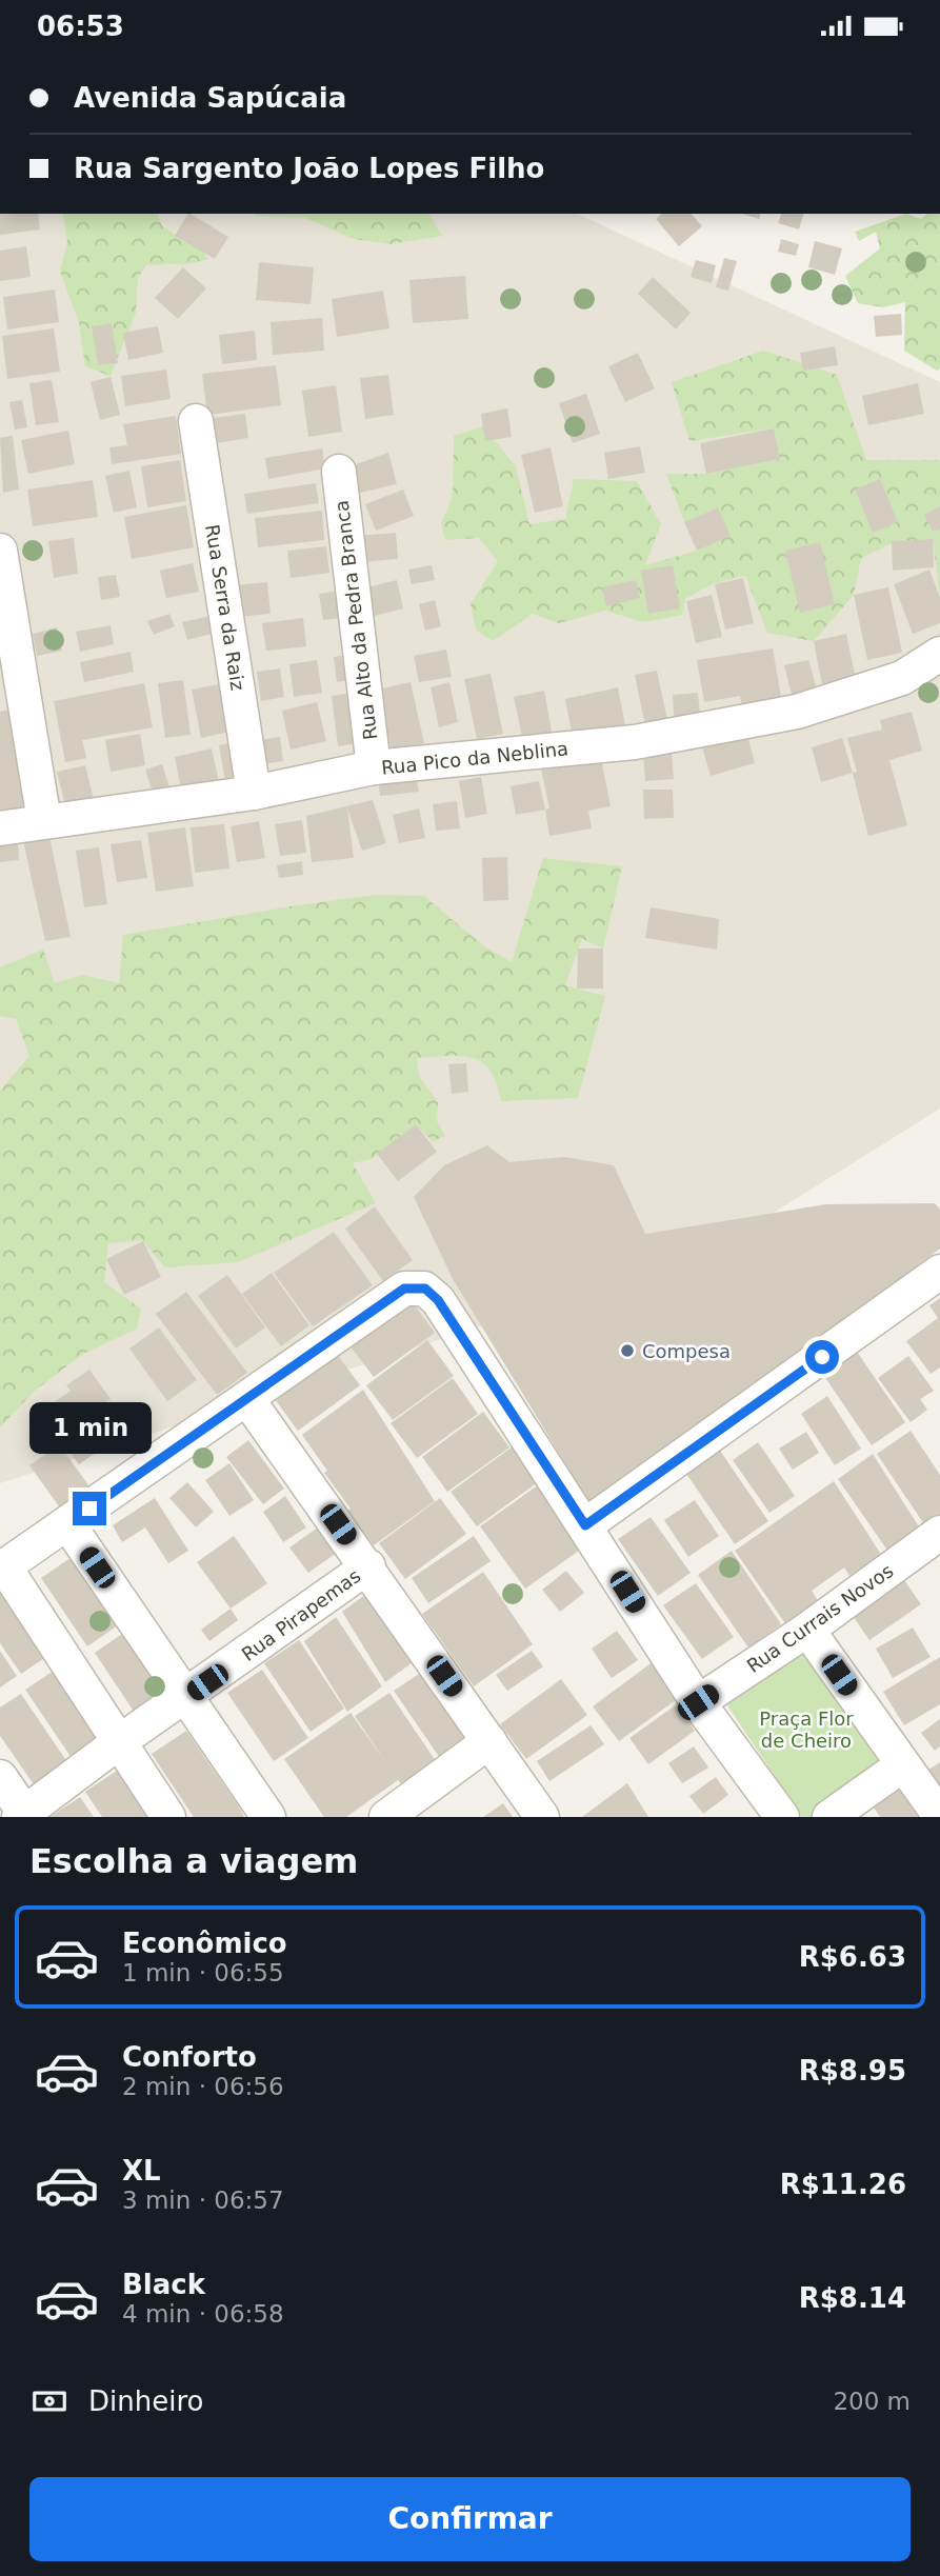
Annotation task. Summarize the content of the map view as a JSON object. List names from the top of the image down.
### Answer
{
  "streets": {
    "street": [
      "Rua Serra da Raiz",
      "Rua Alto da Pedra Branca",
      "Rua Pico da Neblina",
      "Rua Pirapemas",
      "Rua Currais Novos"
    ]
  },
  "crossings": [
    ["Rua Serra da Raiz", "Rua Pico da Neblina"],
    ["Rua Alto da Pedra Branca", "Rua Pico da Neblina"]
  ],
  "parks": ["Praça Flor de Cheiro"],
  "places": ["Compesa"],
  "page": {
    "status": "06:53",
    "banner": ["Avenida Sapúcaia", "Rua Sargento João Lopes Filho"],
    "bubble": "1 min",
    "heading": "Escolha a viagem",
    "list": [
      {
        "name": "Econômico",
        "note": "1 min · 06:55",
        "value": "R$6.63"
      },
      {
        "name": "Conforto",
        "note": "2 min · 06:56",
        "value": "R$8.95"
      },
      {
        "name": "XL",
        "note": "3 min · 06:57",
        "value": "R$11.26"
      },
      {
        "name": "Black",
        "note": "4 min · 06:58",
        "value": "R$8.14"
      }
    ],
    "pay": ["Dinheiro", "200 m"],
    "buttons": "Confirmar"
  }
}
